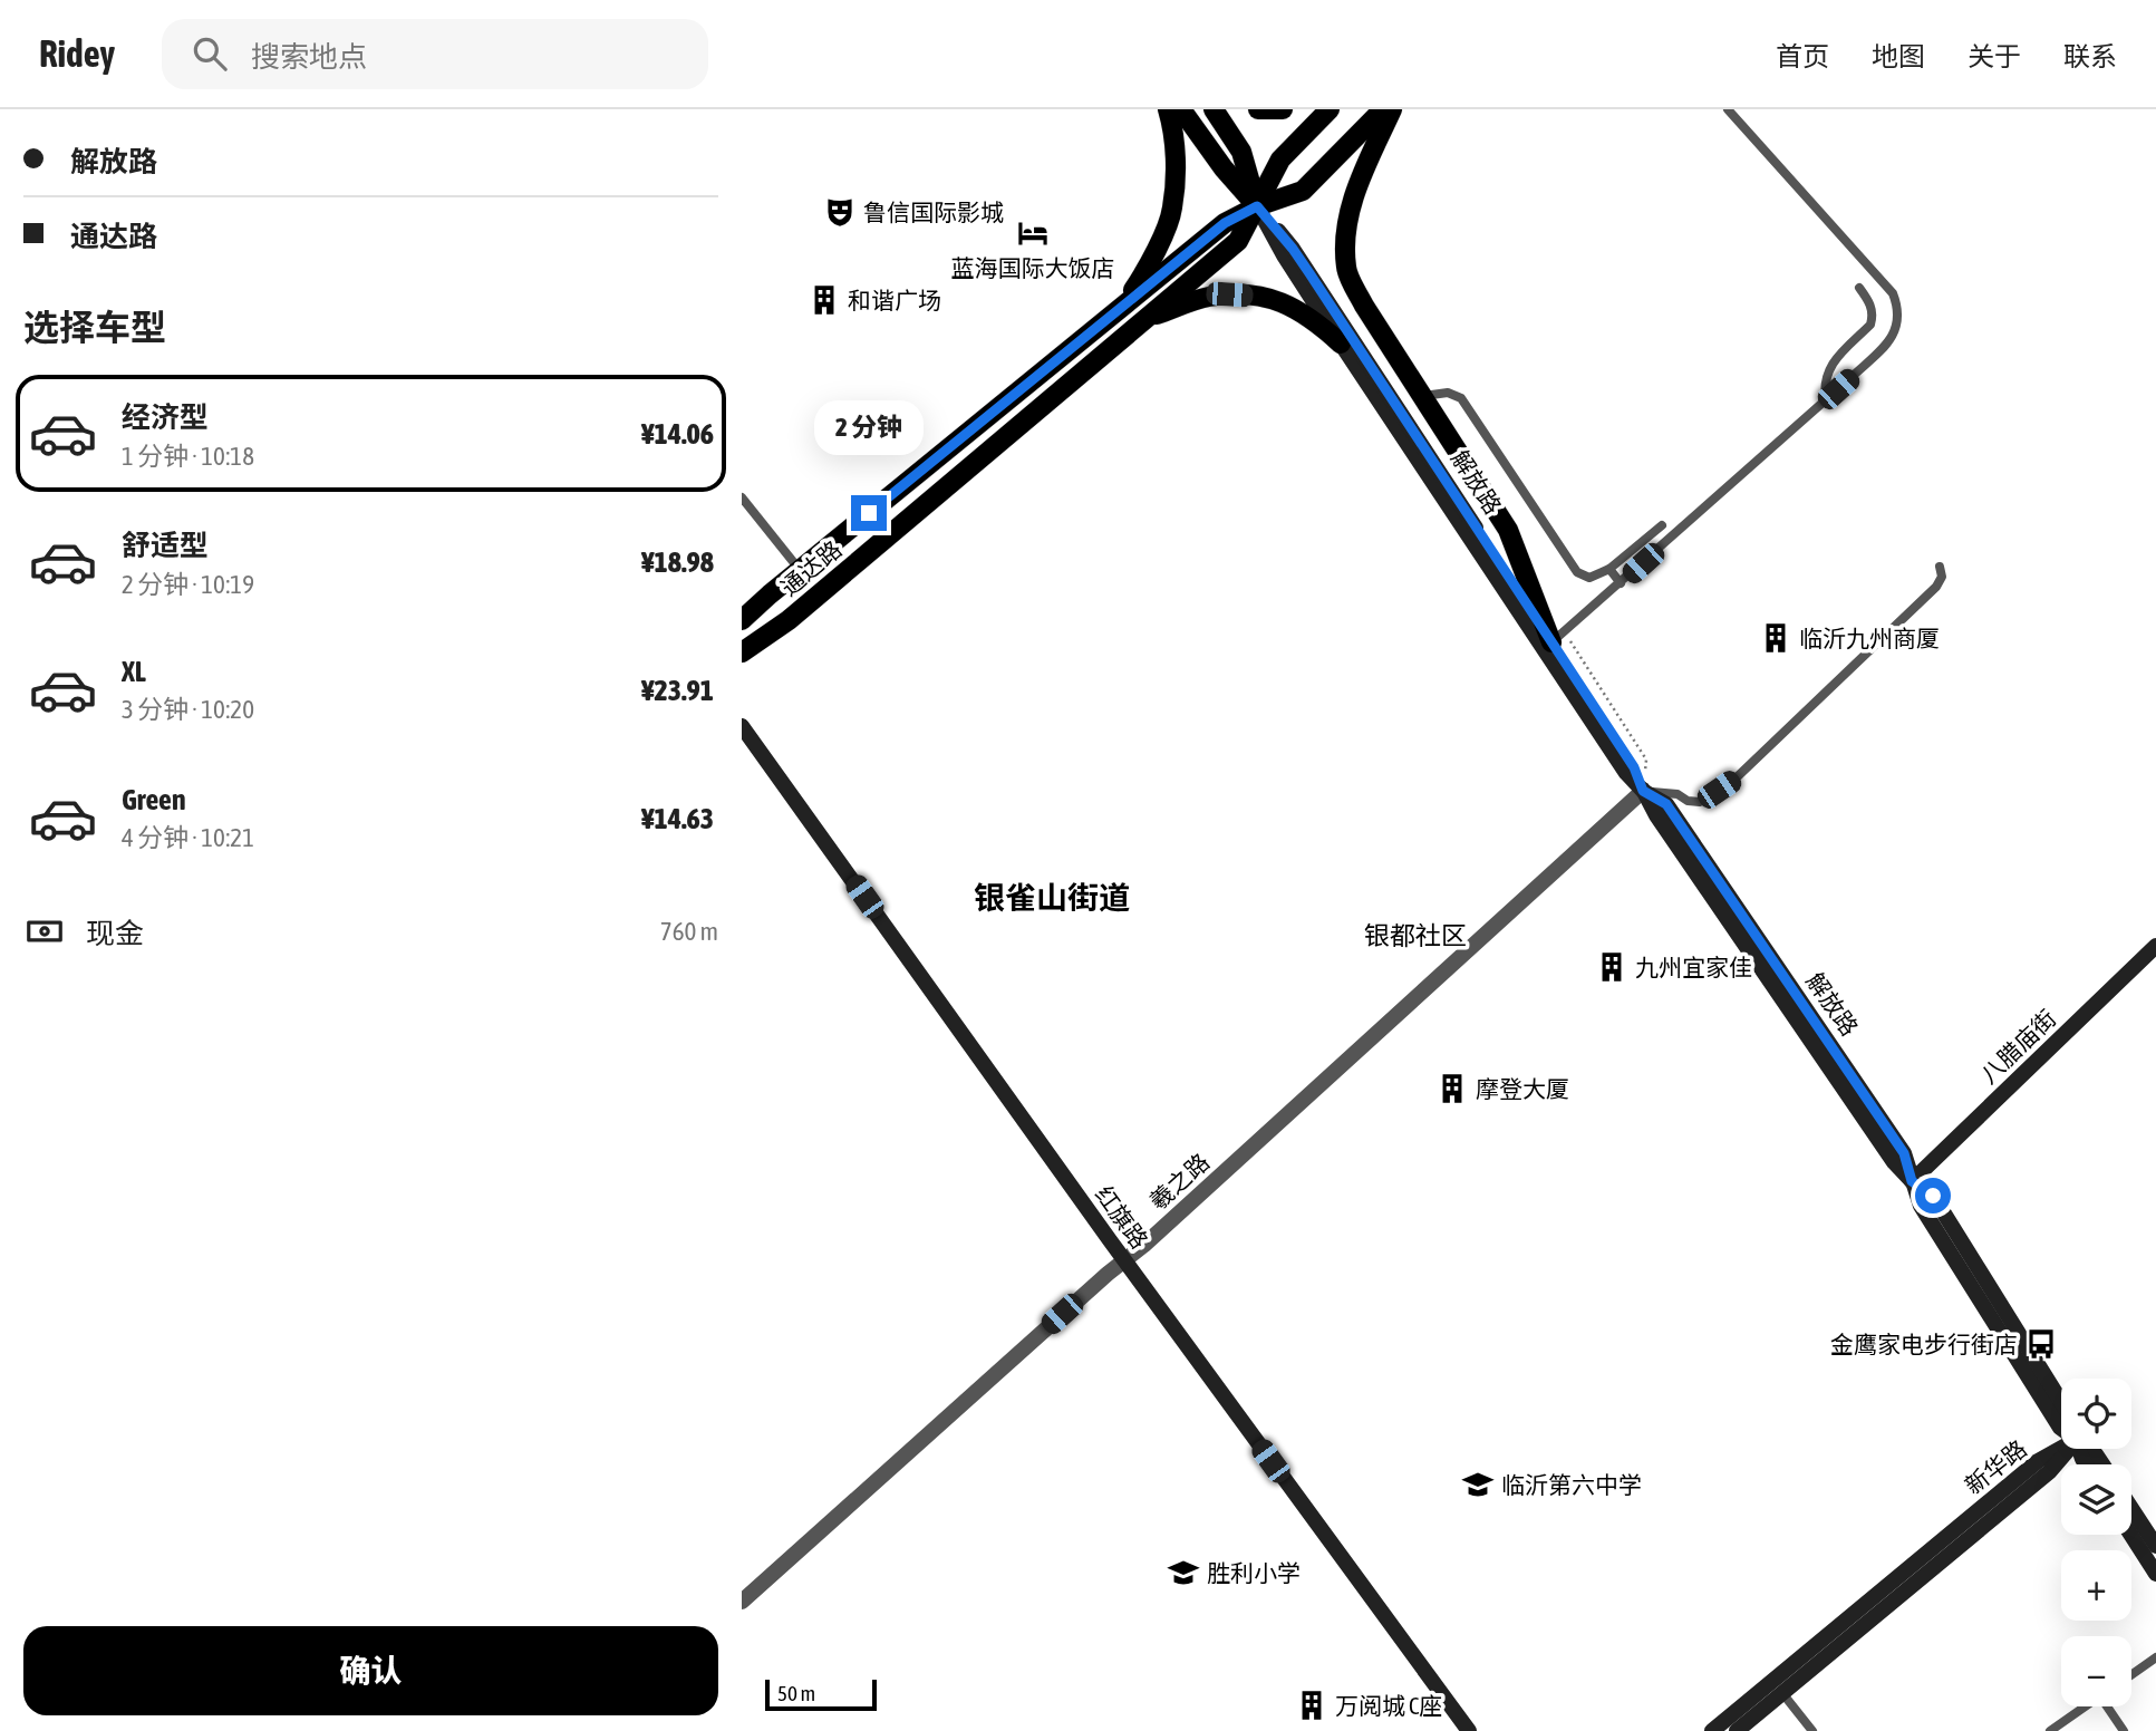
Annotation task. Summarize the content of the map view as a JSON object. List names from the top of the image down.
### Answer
{
  "streets": {
    "main road": [
      "解放路",
      "通达路",
      "八腊庙街",
      "红旗路",
      "新华路"
    ],
    "street": ["羲之路"]
  },
  "crossings": [
    ["解放路", "通达路"],
    ["解放路", "八腊庙街"],
    ["解放路", "羲之路"],
    ["羲之路", "红旗路"]
  ],
  "districts": ["银雀山街道", "银都社区"],
  "places": {
    "theatre": ["鲁信国际影城"],
    "hotel": ["蓝海国际大饭店"],
    "building": [
      "和谐广场",
      "临沂九州商厦",
      "九州宜家佳",
      "摩登大厦",
      "万阅城 C座"
    ],
    "bus stop": ["金鹰家电步行街店"],
    "school or university": ["临沂第六中学", "胜利小学"]
  },
  "scale_bar": "50 m",
  "page": {
    "header": "Ridey",
    "search": "搜索地点",
    "nav": [
      "首页",
      "地图",
      "关于",
      "联系"
    ],
    "banner": ["解放路", "通达路"],
    "heading": "选择车型",
    "list": [
      {
        "name": "经济型",
        "note": "1 分钟 · 10:18",
        "value": "¥14.06"
      },
      {
        "name": "舒适型",
        "note": "2 分钟 · 10:19",
        "value": "¥18.98"
      },
      {
        "name": "XL",
        "note": "3 分钟 · 10:20",
        "value": "¥23.91"
      },
      {
        "name": "Green",
        "note": "4 分钟 · 10:21",
        "value": "¥14.63"
      }
    ],
    "bubble": "2 分钟",
    "pay": ["现金", "760 m"],
    "map_buttons": ["+", "−"],
    "buttons": "确认",
    "scale": "50 m"
  }
}
